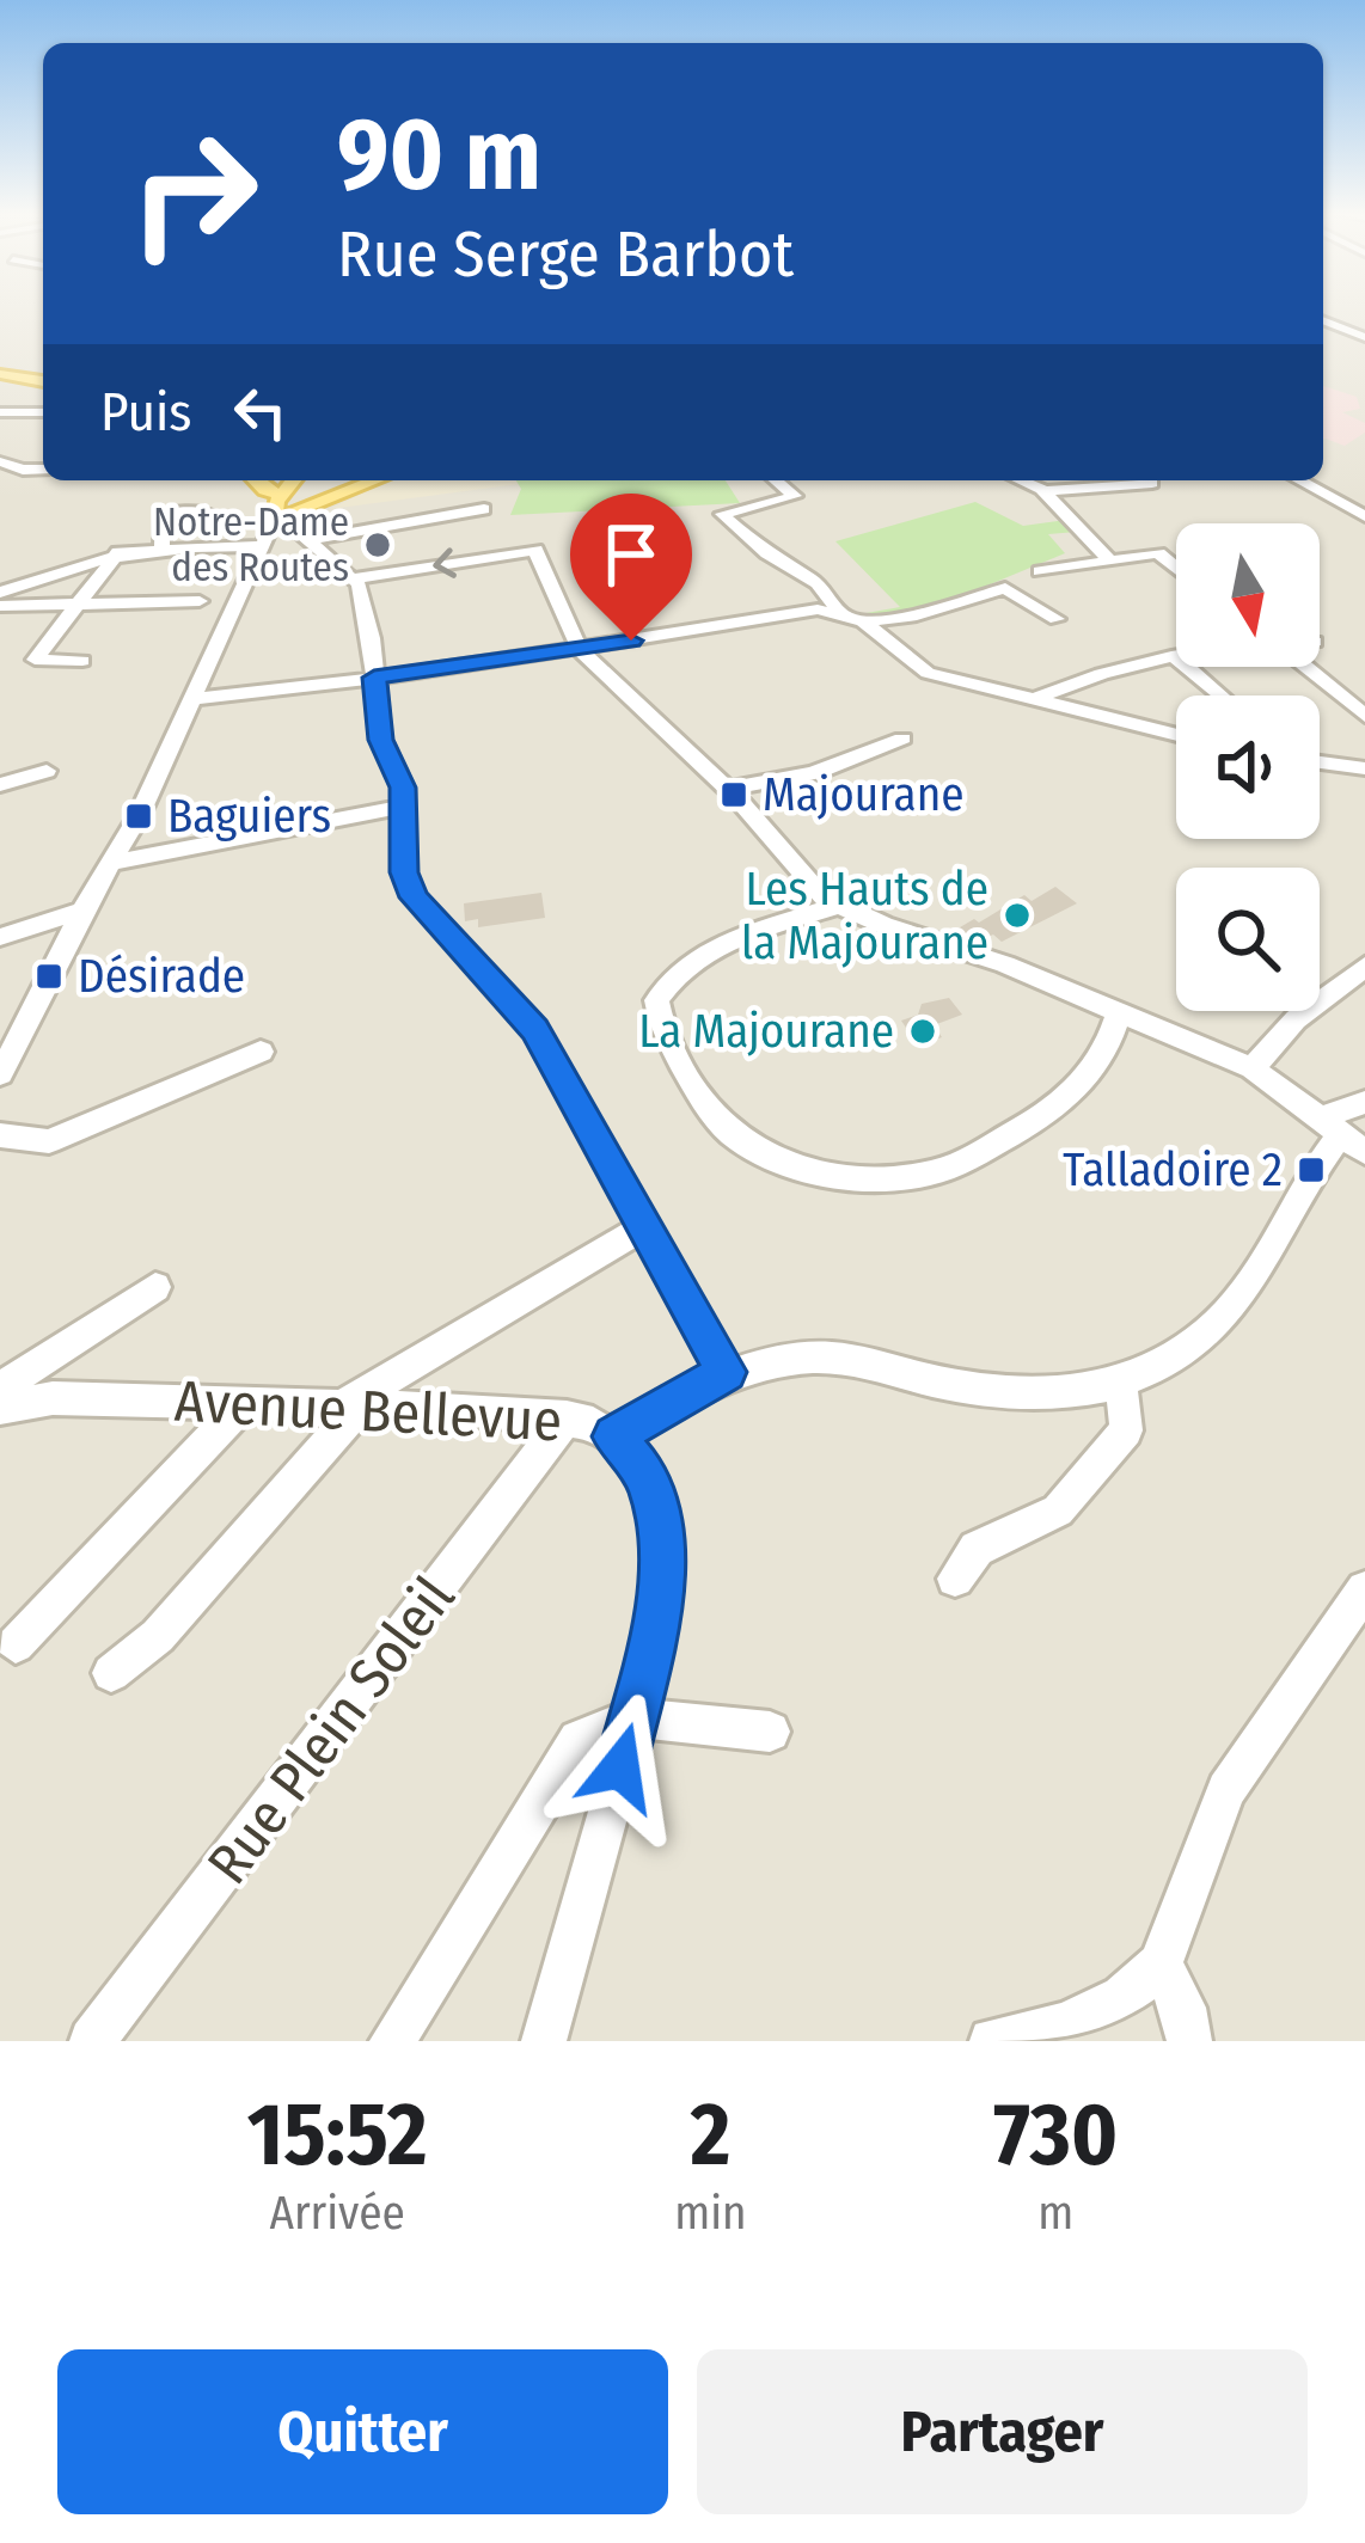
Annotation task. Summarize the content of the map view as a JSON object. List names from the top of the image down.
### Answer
{
  "streets": {
    "street": ["Avenue Bellevue", "Rue Plein Soleil"]
  },
  "crossings": [
    ["Avenue Bellevue", "Rue Plein Soleil"]
  ],
  "places": {
    "other": ["Notre-Dame des Routes", "Les Hauts de la Majourane", "La Majourane"],
    "transit": [
      "Majourane",
      "Baguiers",
      "Désirade",
      "Talladoire 2"
    ]
  },
  "north": "bottom",
  "page": {
    "turn": ["90 m", "Rue Serge Barbot"],
    "then": "Puis",
    "eta": [
      "15:52",
      "Arrivée",
      "2",
      "min",
      "730",
      "m"
    ],
    "buttons": ["Quitter", "Partager"]
  }
}
